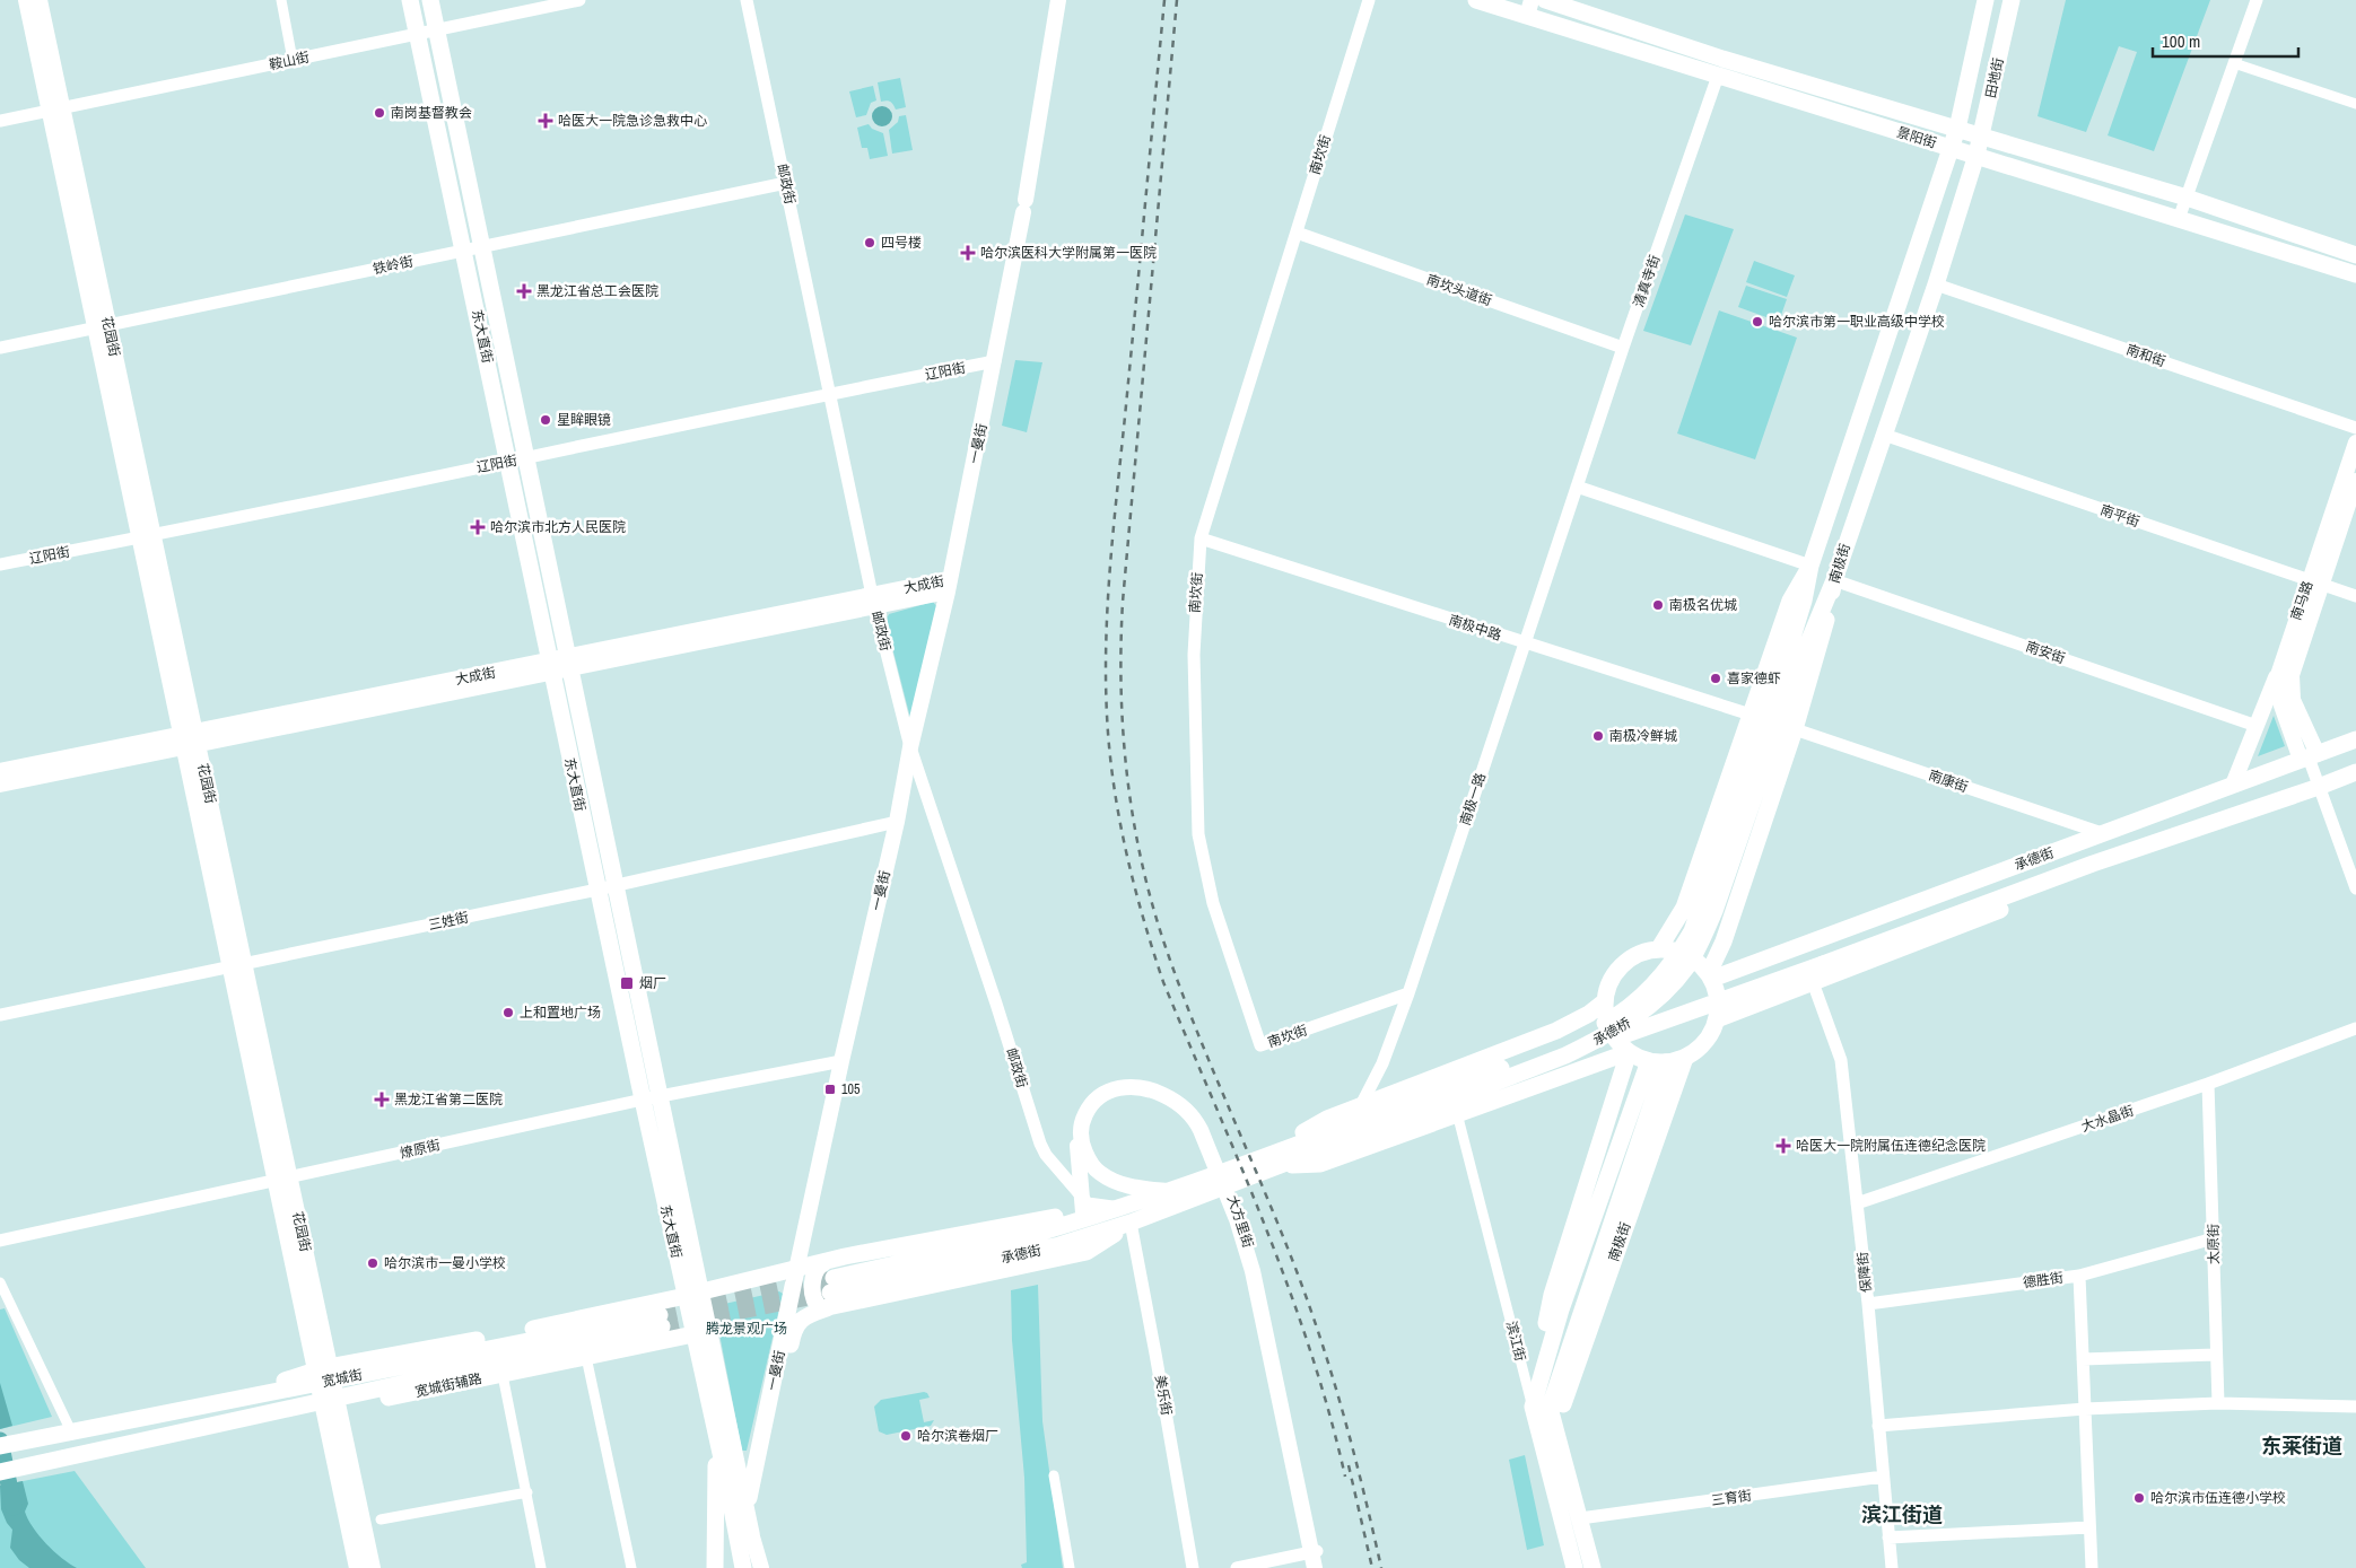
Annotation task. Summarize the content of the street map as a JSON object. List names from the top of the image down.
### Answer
{
  "streets": {
    "main road": [
      "田地街",
      "景阳街",
      "花园街",
      "东大直街",
      "一曼街",
      "南极街",
      "大成街",
      "南马路",
      "承德街",
      "承德桥",
      "大方里街",
      "滨江街",
      "宽城街",
      "宽城街辅路"
    ],
    "street": [
      "鞍山街",
      "南坎街",
      "邮政街",
      "铁岭街",
      "清真寺街",
      "南坎头道街",
      "南和街",
      "辽阳街",
      "南平街",
      "南极中路",
      "南安街",
      "南康街",
      "南极一路",
      "三姓街",
      "大水晶街",
      "燎原街",
      "太原街",
      "保障街",
      "德胜街",
      "美乐街",
      "三育街"
    ]
  },
  "crossings": [
    ["鞍山街", "花园街"],
    ["鞍山街", "东大直街"],
    ["田地街", "景阳街"],
    ["田地街", "南极街"],
    ["景阳街", "清真寺街"],
    ["景阳街", "南极街"],
    ["南坎街", "南坎头道街"],
    ["南坎街", "南极中路"],
    ["南坎街", "南极一路"],
    ["邮政街", "铁岭街"],
    ["邮政街", "辽阳街"],
    ["邮政街", "一曼街"],
    ["邮政街", "大成街"],
    ["邮政街", "大方里街"],
    ["铁岭街", "花园街"],
    ["铁岭街", "东大直街"],
    ["清真寺街", "南坎头道街"],
    ["清真寺街", "南极一路"],
    ["花园街", "辽阳街"],
    ["花园街", "大成街"],
    ["花园街", "三姓街"],
    ["花园街", "燎原街"],
    ["花园街", "宽城街"],
    ["花园街", "宽城街辅路"],
    ["东大直街", "辽阳街"],
    ["东大直街", "一曼街"],
    ["东大直街", "大成街"],
    ["东大直街", "三姓街"],
    ["东大直街", "燎原街"],
    ["东大直街", "宽城街辅路"],
    ["南和街", "南极街"],
    ["辽阳街", "一曼街"],
    ["一曼街", "大成街"],
    ["一曼街", "承德街"],
    ["一曼街", "三姓街"],
    ["一曼街", "燎原街"],
    ["南平街", "南极街"],
    ["南平街", "南马路"],
    ["南极街", "南极中路"],
    ["南极街", "南安街"],
    ["南极街", "南康街"],
    ["南极街", "承德街"],
    ["南马路", "承德街"],
    ["南极中路", "南极一路"],
    ["南康街", "承德街"],
    ["承德街", "承德桥"],
    ["承德街", "大方里街"],
    ["承德街", "美乐街"],
    ["大水晶街", "太原街"],
    ["大水晶街", "保障街"],
    ["太原街", "德胜街"],
    ["保障街", "德胜街"],
    ["保障街", "三育街"],
    ["宽城街", "宽城街辅路"]
  ],
  "districts": ["东莱街道", "滨江街道"],
  "parks": ["腾龙景观广场"],
  "places": {
    "other": [
      "南岗基督教会",
      "四号楼",
      "哈尔滨市第一职业高级中学校",
      "星眸眼镜",
      "南极名优城",
      "喜家德虾",
      "南极冷鲜城",
      "上和置地广场",
      "哈尔滨市一曼小学校",
      "哈尔滨卷烟厂",
      "哈尔滨市伍连德小学校"
    ],
    "health": [
      "哈医大一院急诊急救中心",
      "哈尔滨医科大学附属第一医院",
      "黑龙江省总工会医院",
      "哈尔滨市北方人民医院",
      "黑龙江省第二医院",
      "哈医大一院附属伍连德纪念医院"
    ],
    "transit": ["烟厂", "105"]
  },
  "scale_bar": "100 m"
}
